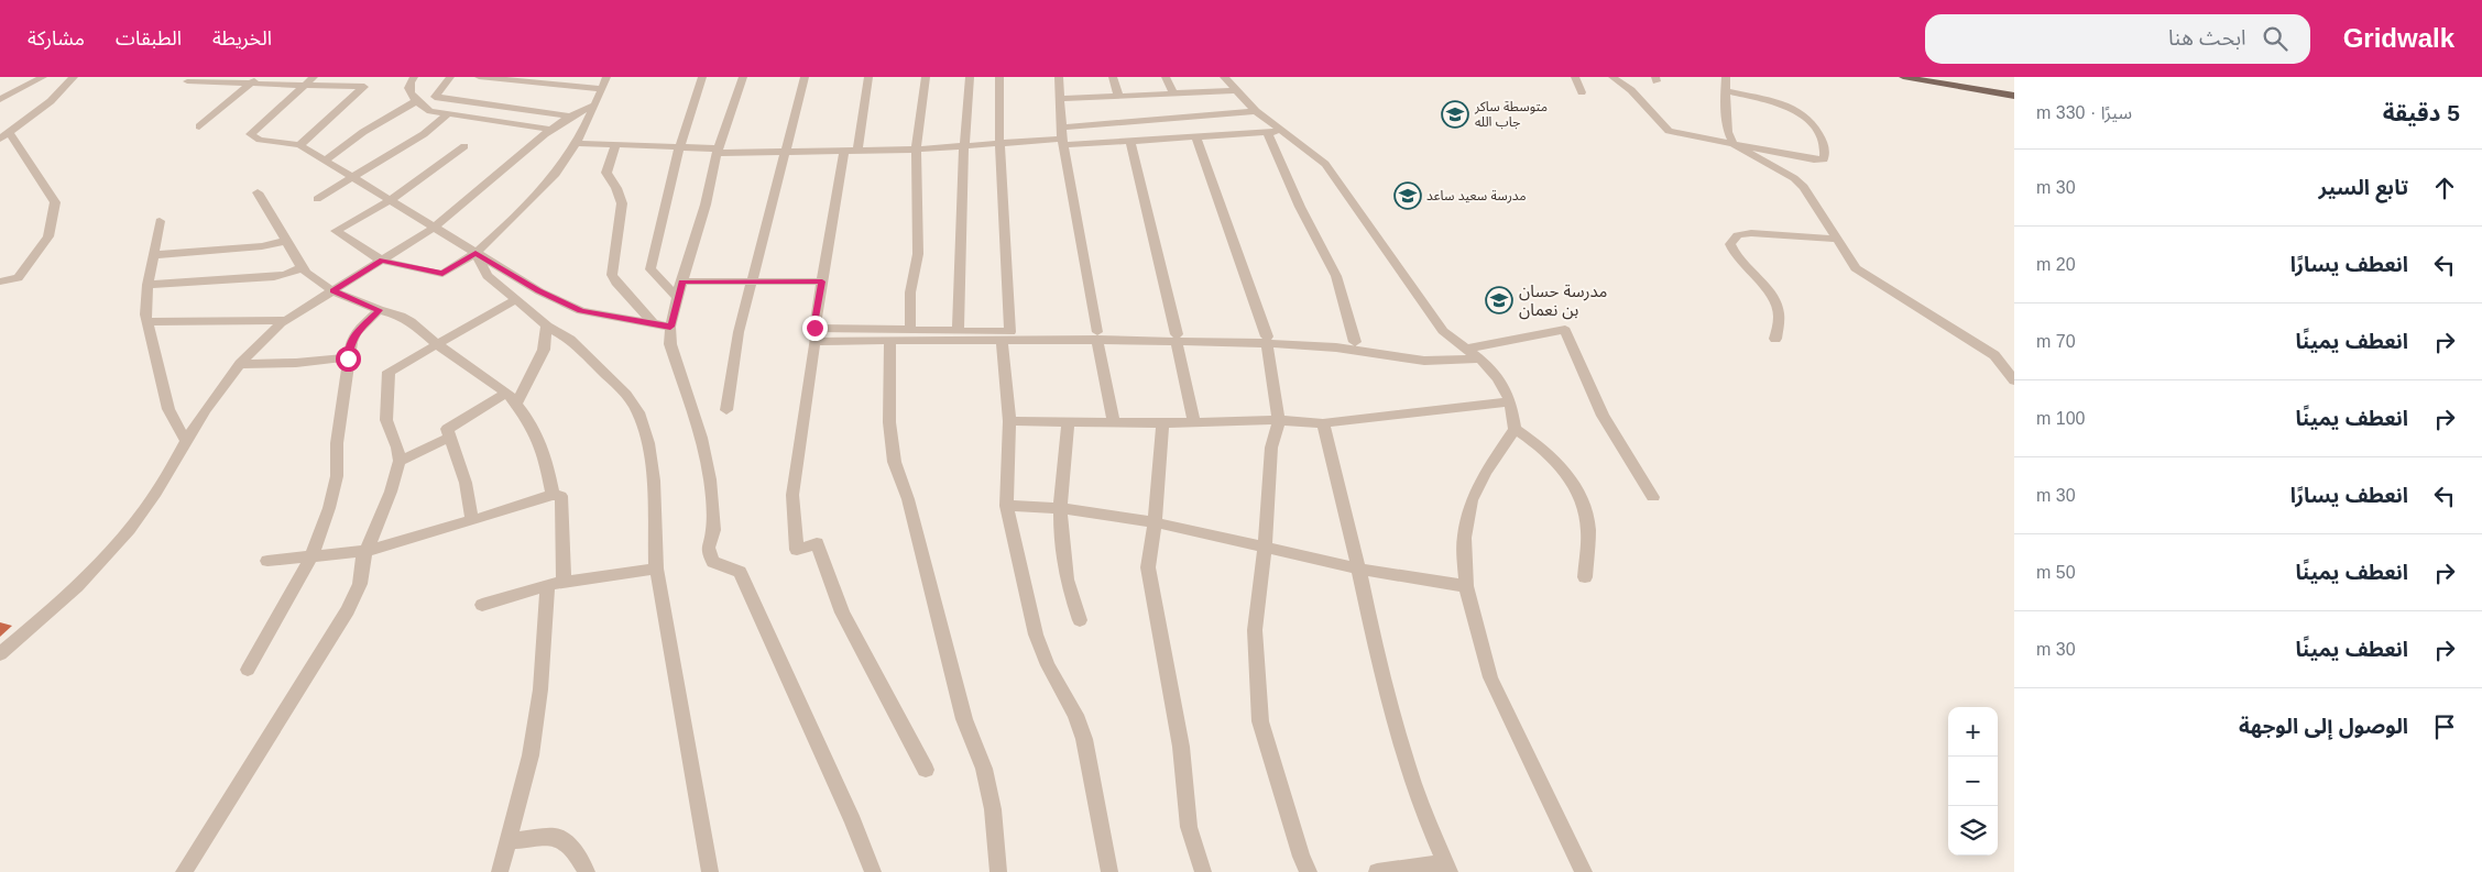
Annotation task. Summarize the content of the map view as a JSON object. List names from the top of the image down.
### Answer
{
  "places": {
    "school or university": ["متوسطة ساكر جاب الله", "مدرسة سعيد ساعد", "مدرسة حسان بن نعمان"]
  },
  "page": {
    "header": "Gridwalk",
    "search": "ابحث هنا",
    "nav": ["الخريطة", "الطبقات", "مشاركة"],
    "heading": ["5 دقيقة", "سيرًا · 330 m"],
    "list": [
      ["تابع السير", "30 m"],
      ["انعطف يسارًا", "20 m"],
      ["انعطف يمينًا", "70 m"],
      ["انعطف يمينًا", "100 m"],
      ["انعطف يسارًا", "30 m"],
      ["انعطف يمينًا", "50 m"],
      ["انعطف يمينًا", "30 m"],
      "الوصول إلى الوجهة"
    ],
    "map_buttons": ["+", "−"]
  }
}
